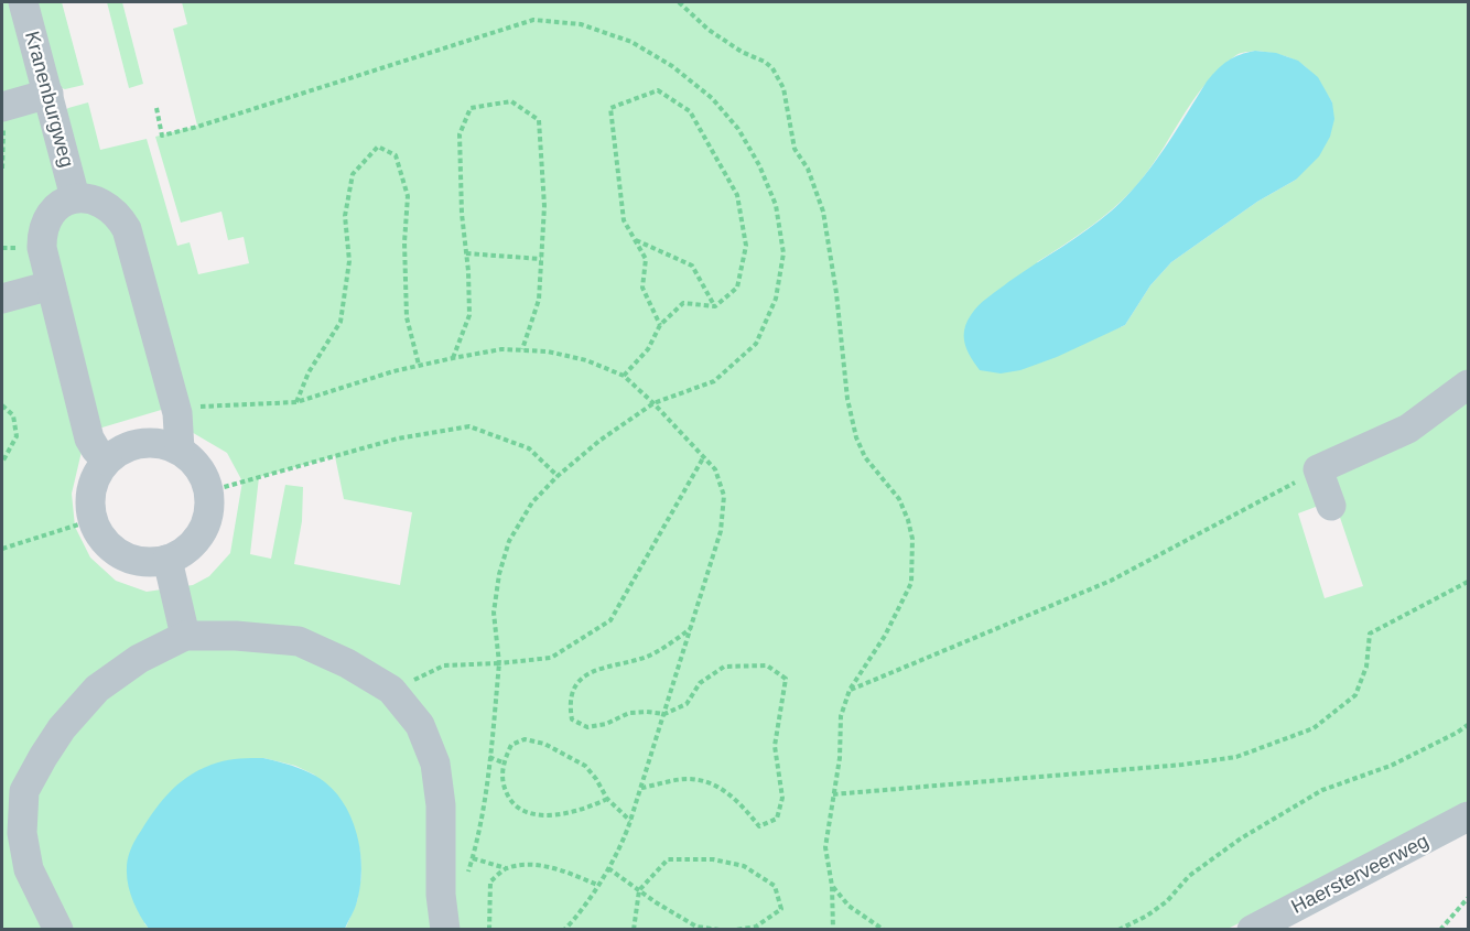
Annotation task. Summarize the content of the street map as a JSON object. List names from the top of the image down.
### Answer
{
  "streets": {
    "street": ["Kranenburgweg", "Haersterveerweg"]
  }
}
